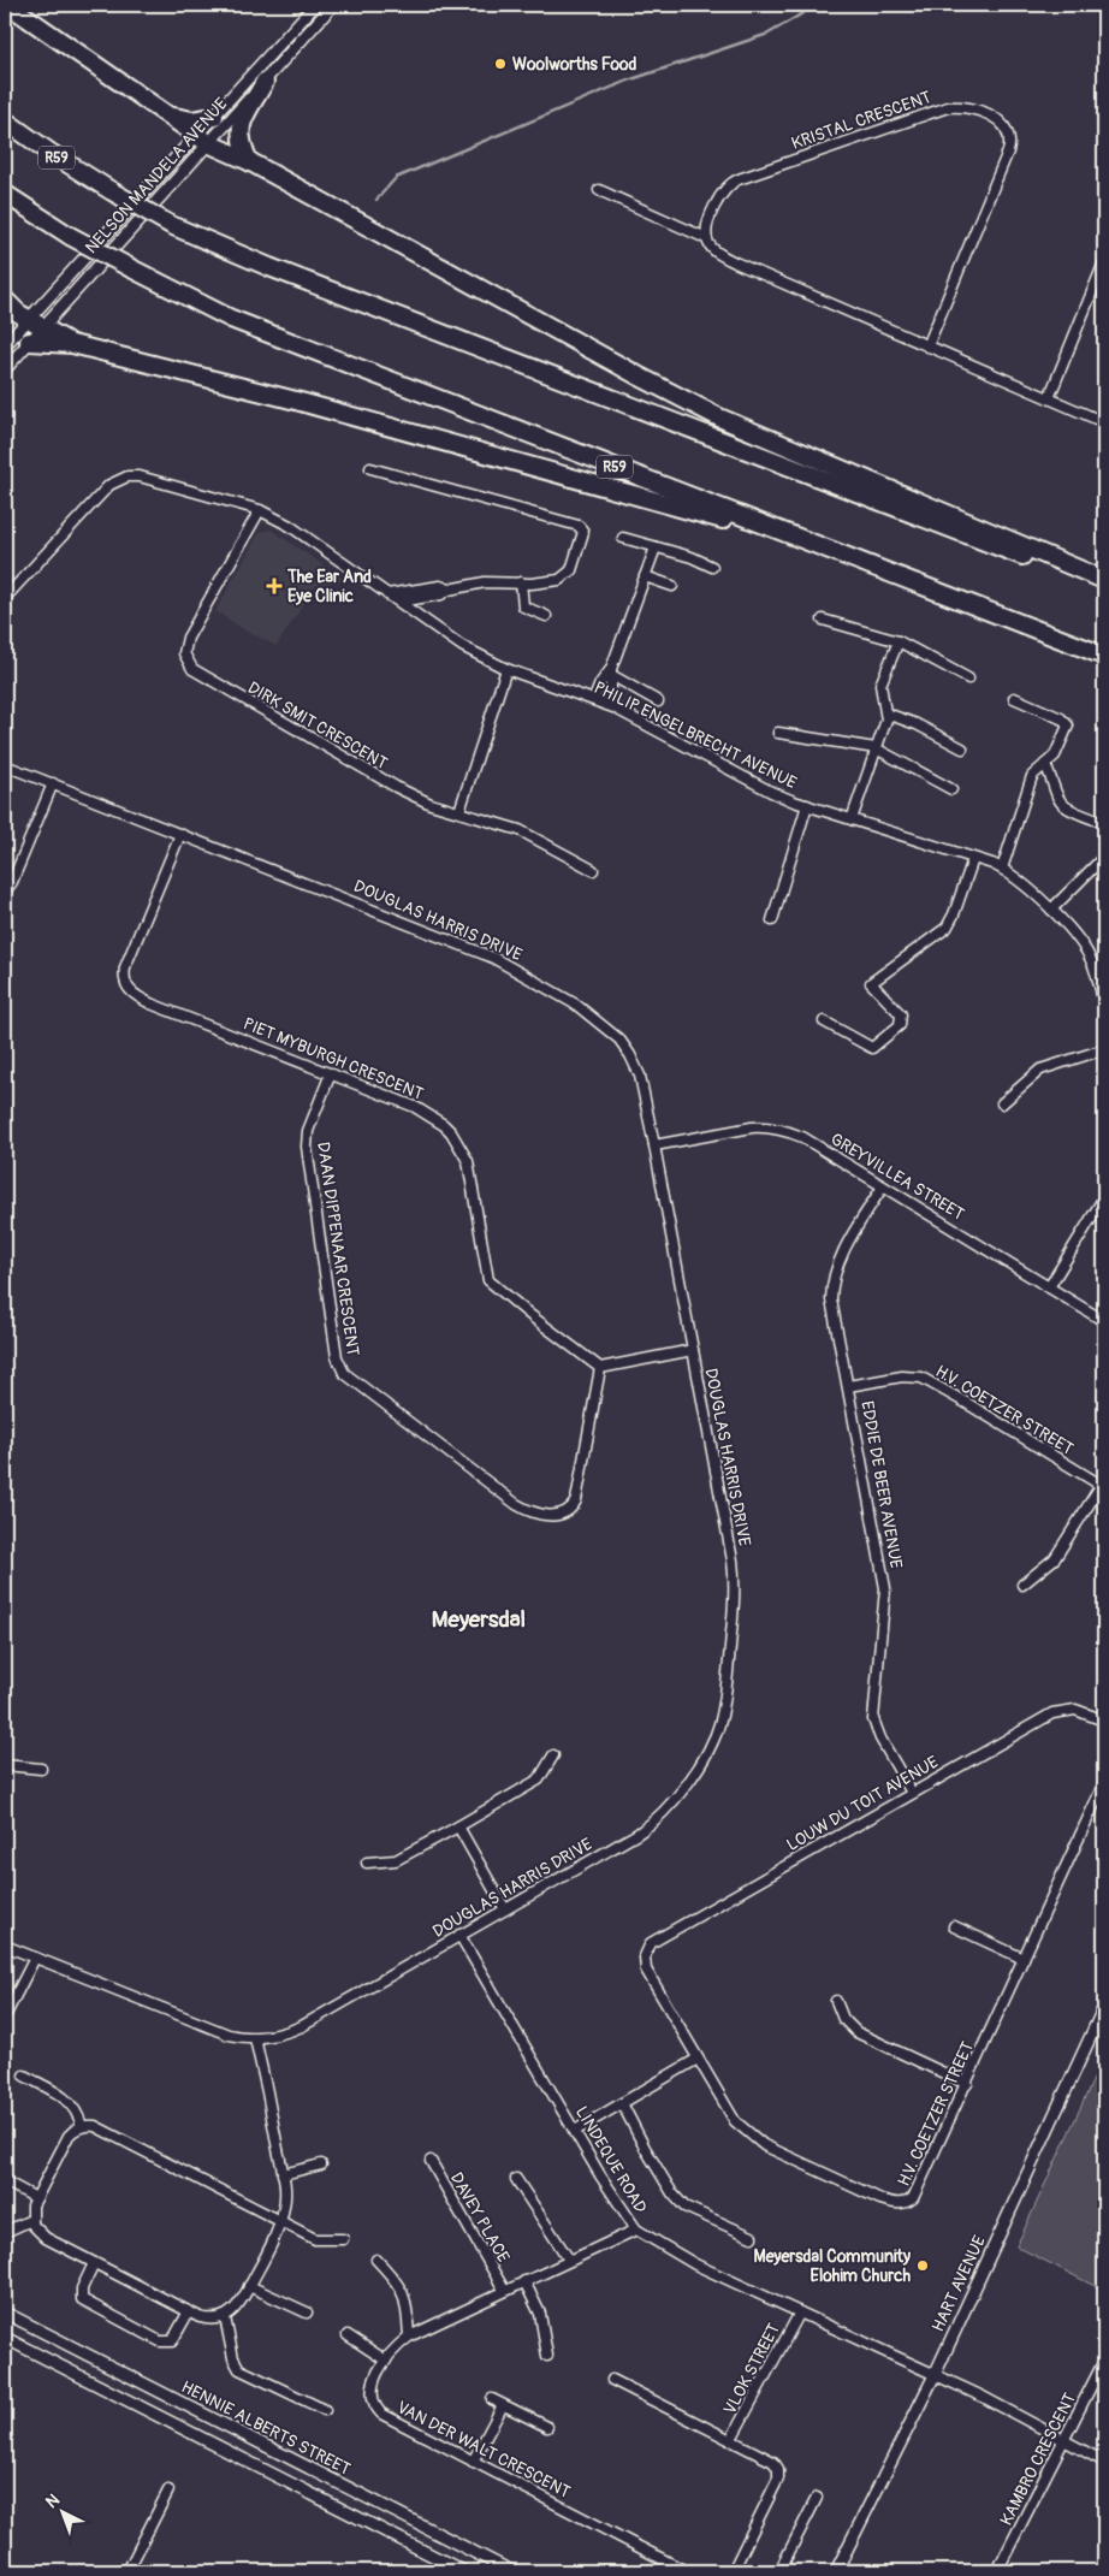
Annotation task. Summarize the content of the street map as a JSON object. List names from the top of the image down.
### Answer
{
  "streets": {
    "highway": ["R59"],
    "street": [
      "KRISTAL CRESCENT",
      "NELSON MANDELA AVENUE",
      "DIRK SMIT CRESCENT",
      "PHILIP ENGELBRECHT AVENUE",
      "DOUGLAS HARRIS DRIVE",
      "PIET MYBURGH CRESCENT",
      "GREYVILLEA STREET",
      "DAAN DIPPENAAR CRESCENT",
      "H.V. COETZER STREET",
      "EDDIE DE BEER AVENUE",
      "LOUW DU TOIT AVENUE",
      "LINDEQUE ROAD",
      "DAVEY PLACE",
      "HART AVENUE",
      "VLOK STREET",
      "HENNIE ALBERTS STREET",
      "VAN DER WALT CRESCENT",
      "KAMBRO CRESCENT"
    ]
  },
  "crossings": [
    ["DIRK SMIT CRESCENT", "PHILIP ENGELBRECHT AVENUE"],
    ["DOUGLAS HARRIS DRIVE", "PIET MYBURGH CRESCENT"],
    ["DOUGLAS HARRIS DRIVE", "GREYVILLEA STREET"],
    ["DOUGLAS HARRIS DRIVE", "LINDEQUE ROAD"],
    ["PIET MYBURGH CRESCENT", "DAAN DIPPENAAR CRESCENT"],
    ["GREYVILLEA STREET", "EDDIE DE BEER AVENUE"],
    ["H.V. COETZER STREET", "EDDIE DE BEER AVENUE"],
    ["H.V. COETZER STREET", "LOUW DU TOIT AVENUE"],
    ["EDDIE DE BEER AVENUE", "LOUW DU TOIT AVENUE"],
    ["LINDEQUE ROAD", "HART AVENUE"],
    ["LINDEQUE ROAD", "VLOK STREET"],
    ["LINDEQUE ROAD", "VAN DER WALT CRESCENT"],
    ["LINDEQUE ROAD", "KAMBRO CRESCENT"],
    ["DAVEY PLACE", "VAN DER WALT CRESCENT"]
  ],
  "districts": ["Meyersdal"],
  "places": {
    "other": ["Woolworths Food", "Meyersdal Community Elohim Church"],
    "health": ["The Ear And Eye Clinic"]
  },
  "north": "top left"
}
